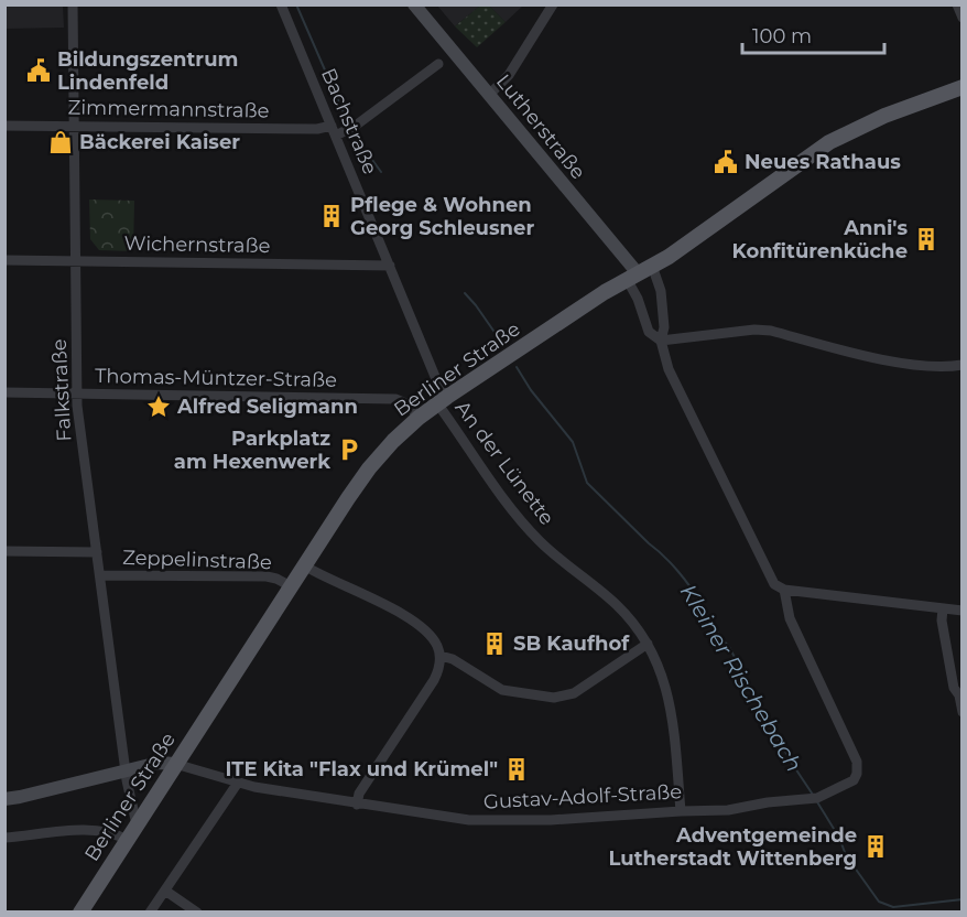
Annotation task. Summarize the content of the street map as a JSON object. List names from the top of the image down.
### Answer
{
  "streets": {
    "main road": ["Berliner Straße"],
    "street": [
      "Zimmermannstraße",
      "Bachstraße",
      "Lutherstraße",
      "Wichernstraße",
      "Thomas-Müntzer-Straße",
      "Falkstraße",
      "An der Lünette",
      "Zeppelinstraße",
      "Gustav-Adolf-Straße"
    ]
  },
  "crossings": [
    ["Zimmermannstraße", "Bachstraße"],
    ["Zimmermannstraße", "Falkstraße"],
    ["Bachstraße", "Wichernstraße"],
    ["Bachstraße", "Berliner Straße"],
    ["Bachstraße", "An der Lünette"],
    ["Lutherstraße", "Berliner Straße"],
    ["Wichernstraße", "Falkstraße"],
    ["Berliner Straße", "Thomas-Müntzer-Straße"],
    ["Berliner Straße", "Falkstraße"],
    ["Berliner Straße", "An der Lünette"],
    ["Berliner Straße", "Zeppelinstraße"],
    ["Berliner Straße", "Gustav-Adolf-Straße"],
    ["Thomas-Müntzer-Straße", "Falkstraße"],
    ["Falkstraße", "Zeppelinstraße"],
    ["An der Lünette", "Gustav-Adolf-Straße"]
  ],
  "water": ["Kleiner Rischebach"],
  "places": {
    "public building": ["Bildungszentrum Lindenfeld", "Neues Rathaus"],
    "shop": ["Bäckerei Kaiser"],
    "building": [
      "Pflege & Wohnen Georg Schleusner",
      "Anni's Konfitürenküche",
      "SB Kaufhof",
      "ITE Kita \"Flax und Krümel\"",
      "Adventgemeinde Lutherstadt Wittenberg"
    ],
    "place": ["Alfred Seligmann"],
    "parking": ["Parkplatz am Hexenwerk"]
  },
  "scale_bar": "100 m"
}
